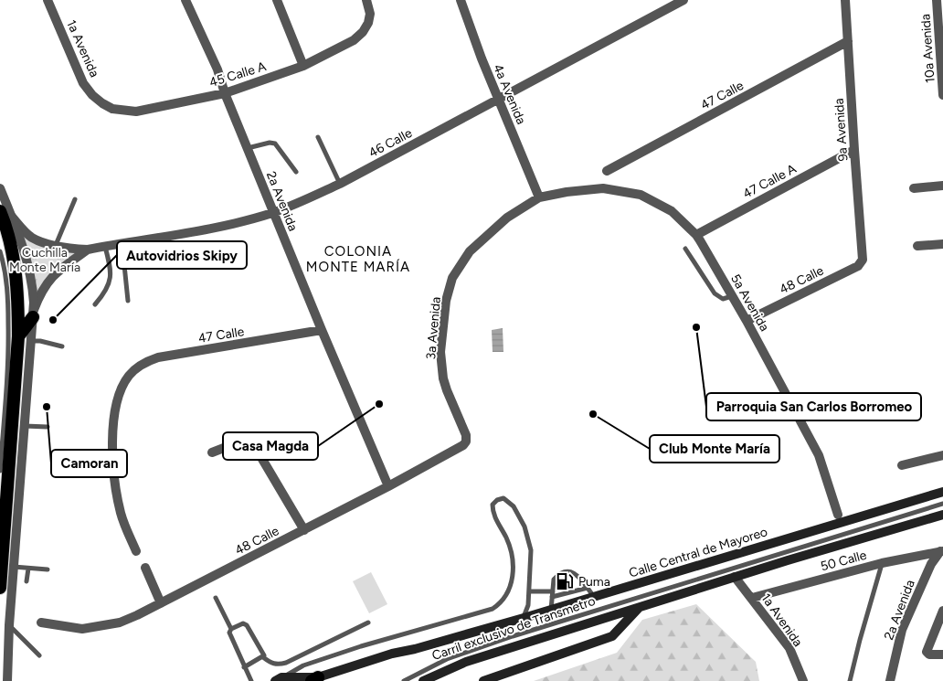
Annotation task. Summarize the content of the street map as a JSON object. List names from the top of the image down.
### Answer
{
  "streets": {
    "main road": ["Calle Central de Mayoreo"],
    "street": [
      "1a Avenida",
      "10a Avenida",
      "45 Calle A",
      "4a Avenida",
      "47 Calle",
      "9a Avenida",
      "46 Calle",
      "47 Calle A",
      "2a Avenida",
      "48 Calle",
      "5a Avenida",
      "3a Avenida",
      "50 Calle"
    ],
    "lane": ["Carril exclusivo de Transmetro"]
  },
  "crossings": [
    ["1a Avenida", "45 Calle A"],
    ["1a Avenida", "50 Calle"],
    ["45 Calle A", "2a Avenida"],
    ["4a Avenida", "46 Calle"],
    ["4a Avenida", "5a Avenida"],
    ["4a Avenida", "3a Avenida"],
    ["47 Calle", "9a Avenida"],
    ["47 Calle", "2a Avenida"],
    ["9a Avenida", "47 Calle A"],
    ["9a Avenida", "48 Calle"],
    ["46 Calle", "2a Avenida"],
    ["47 Calle A", "5a Avenida"],
    ["2a Avenida", "48 Calle"],
    ["2a Avenida", "50 Calle"],
    ["48 Calle", "5a Avenida"],
    ["48 Calle", "3a Avenida"],
    ["5a Avenida", "3a Avenida"]
  ],
  "districts": ["COLONIA MONTE MARÍA"],
  "parks": ["Cuchilla Monte María"],
  "places": {
    "other": [
      "Autovidrios Skipy",
      "Parroquia San Carlos Borromeo",
      "Casa Magda",
      "Camoran",
      "Club Monte María"
    ],
    "fuel station": ["Puma"]
  }
}
